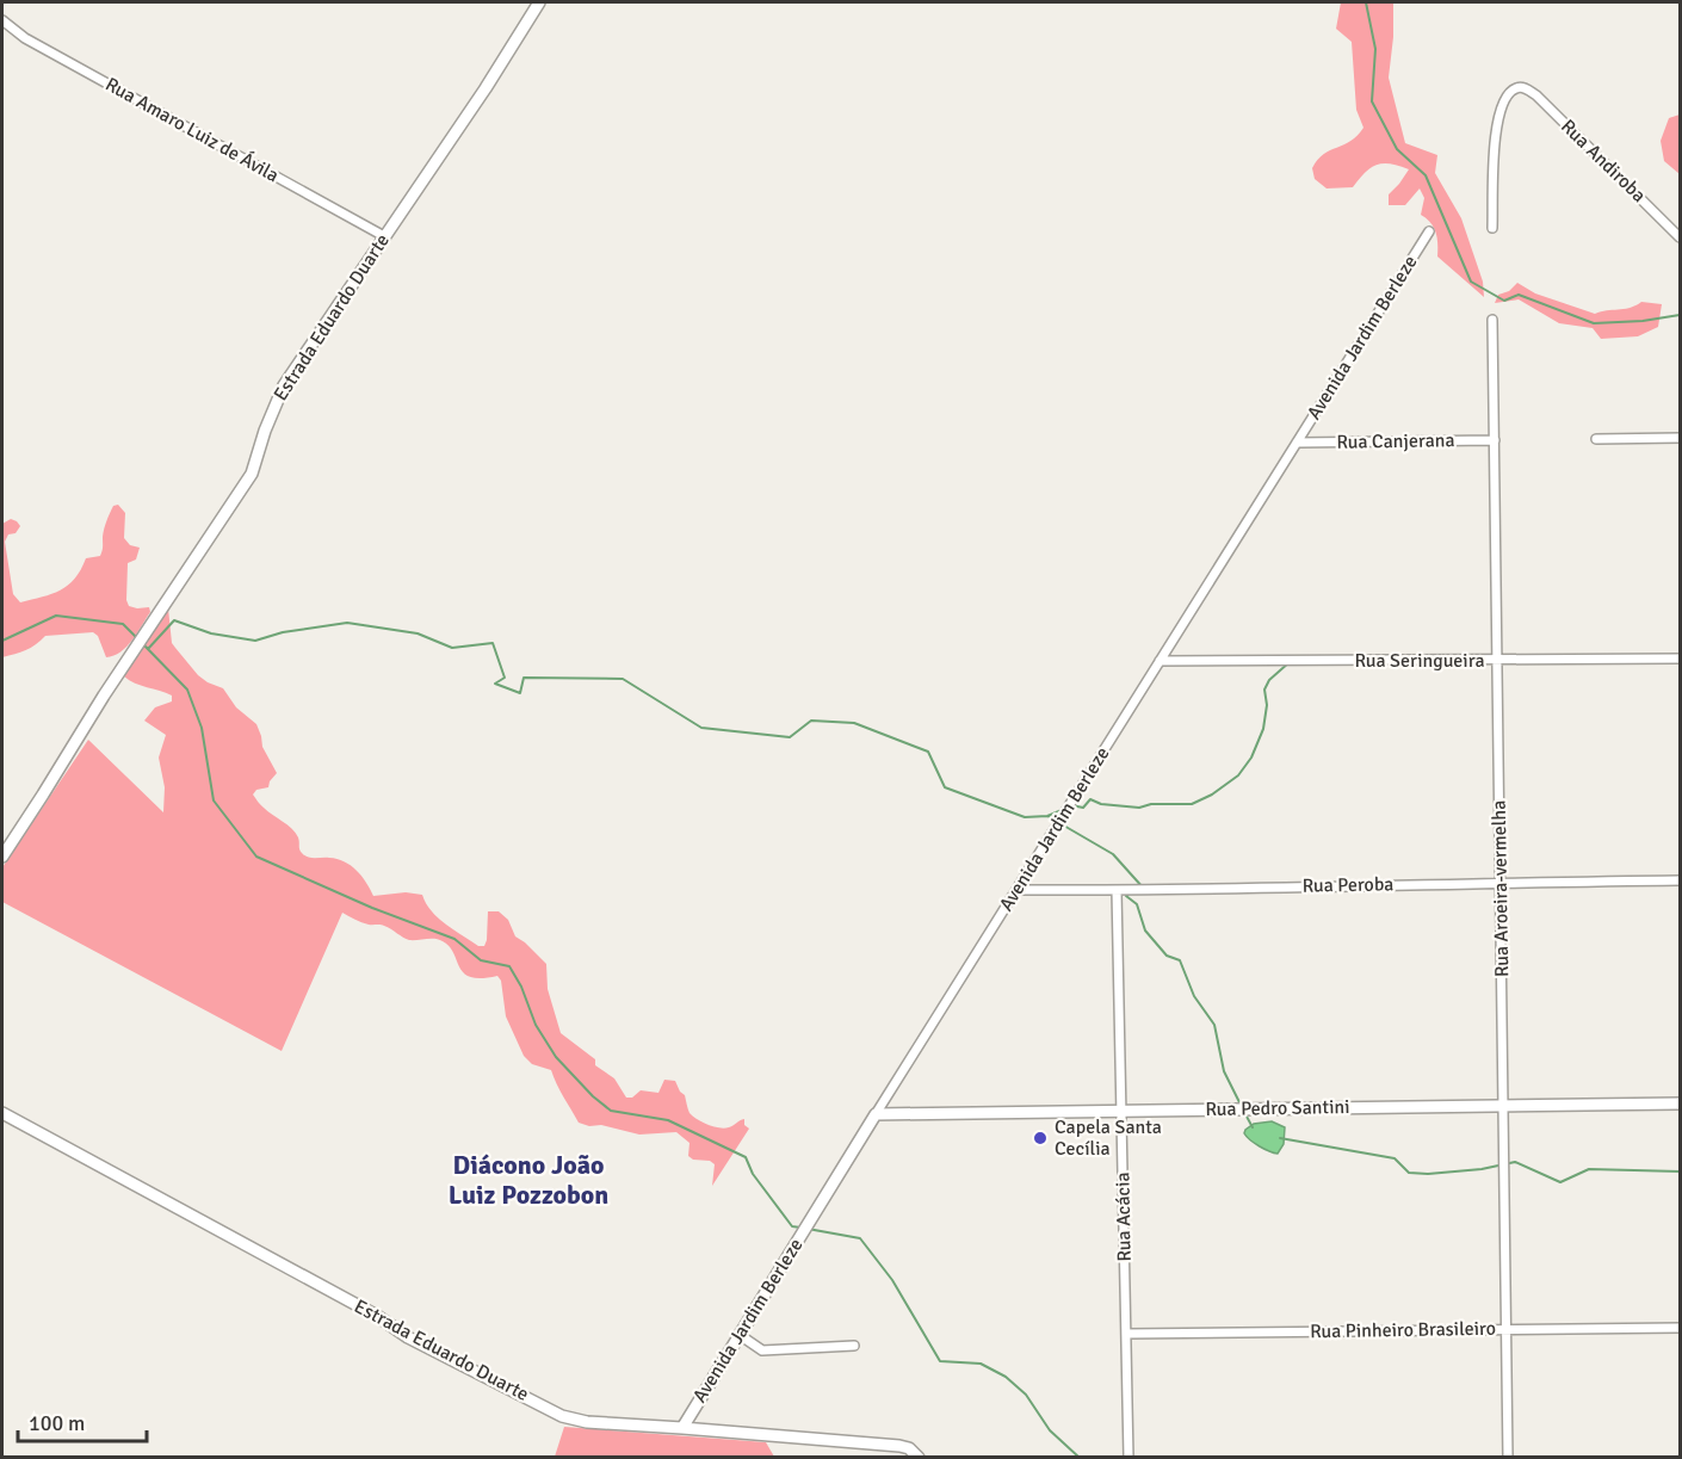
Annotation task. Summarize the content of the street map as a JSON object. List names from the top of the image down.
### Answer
{
  "streets": {
    "street": [
      "Rua Amaro Luiz de Ávila",
      "Rua Andiroba",
      "Estrada Eduardo Duarte",
      "Avenida Jardim Berleze",
      "Rua Canjerana",
      "Rua Seringueira",
      "Rua Peroba",
      "Rua Aroeira-vermelha",
      "Rua Pedro Santini",
      "Rua Acácia",
      "Rua Pinheiro Brasileiro"
    ]
  },
  "crossings": [
    ["Rua Amaro Luiz de Ávila", "Estrada Eduardo Duarte"],
    ["Estrada Eduardo Duarte", "Avenida Jardim Berleze"],
    ["Avenida Jardim Berleze", "Rua Canjerana"],
    ["Avenida Jardim Berleze", "Rua Seringueira"],
    ["Avenida Jardim Berleze", "Rua Peroba"],
    ["Avenida Jardim Berleze", "Rua Pedro Santini"],
    ["Rua Canjerana", "Rua Aroeira-vermelha"],
    ["Rua Seringueira", "Rua Aroeira-vermelha"],
    ["Rua Peroba", "Rua Aroeira-vermelha"],
    ["Rua Peroba", "Rua Acácia"],
    ["Rua Aroeira-vermelha", "Rua Pedro Santini"],
    ["Rua Aroeira-vermelha", "Rua Pinheiro Brasileiro"],
    ["Rua Pedro Santini", "Rua Acácia"],
    ["Rua Acácia", "Rua Pinheiro Brasileiro"]
  ],
  "districts": ["Diácono João Luiz Pozzobon"],
  "places": ["Capela Santa Cecília"],
  "scale_bar": "100 m"
}
